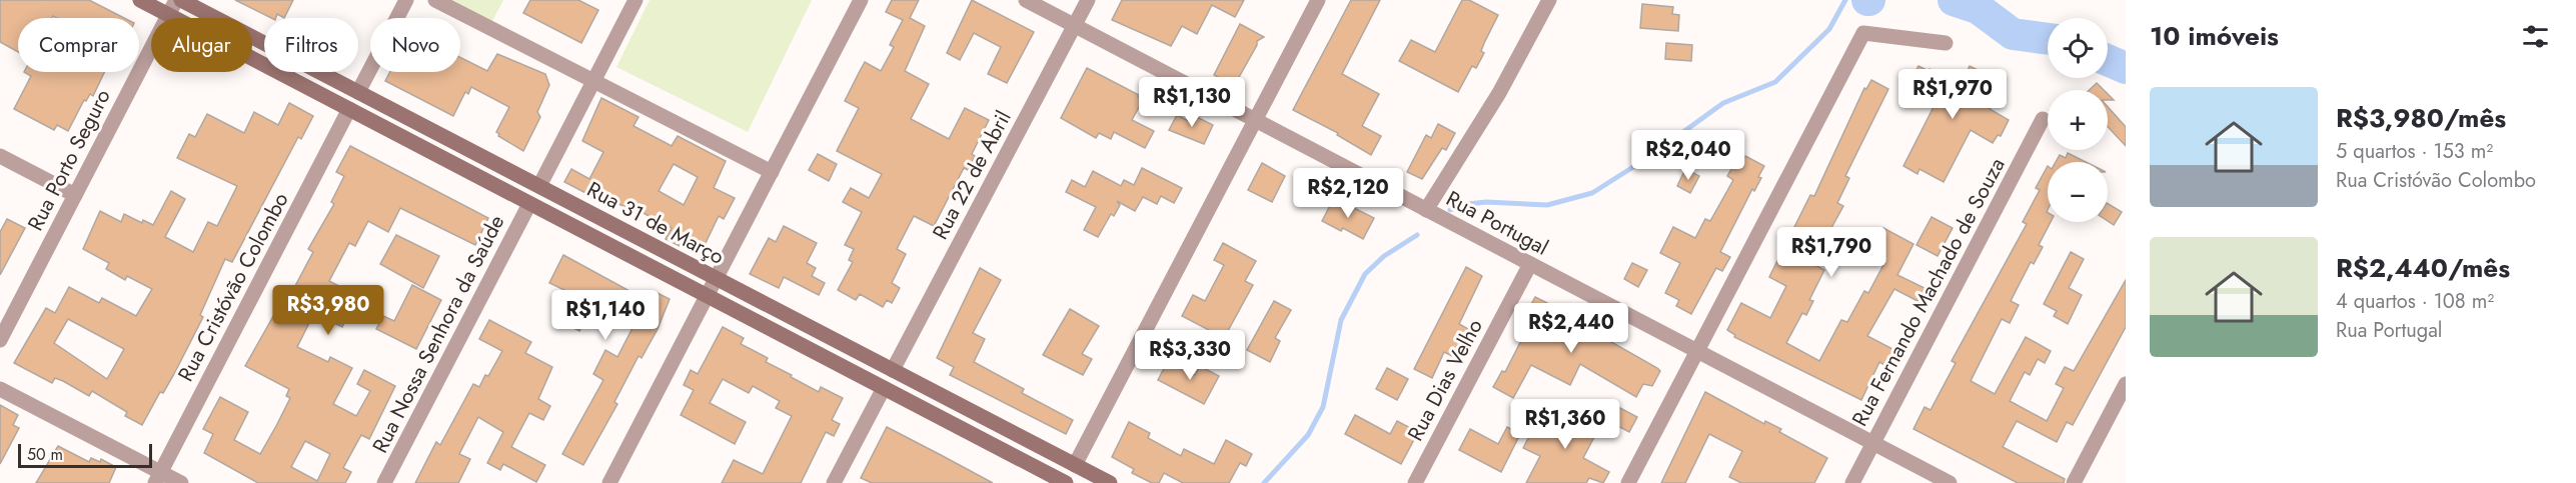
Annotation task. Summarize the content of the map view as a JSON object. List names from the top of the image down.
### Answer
{
  "streets": {
    "main road": ["Rua 31 de Março"],
    "street": [
      "Rua Porto Seguro",
      "Rua 22 de Abril",
      "Rua Portugal",
      "Rua Cristóvão Colombo",
      "Rua Fernando Machado de Souza",
      "Rua Nossa Senhora da Saúde",
      "Rua Dias Velho"
    ]
  },
  "crossings": [
    ["Rua Porto Seguro", "Rua 31 de Março"],
    ["Rua 22 de Abril", "Rua 31 de Março"],
    ["Rua 22 de Abril", "Rua Portugal"],
    ["Rua 31 de Março", "Rua Cristóvão Colombo"],
    ["Rua 31 de Março", "Rua Nossa Senhora da Saúde"],
    ["Rua Portugal", "Rua Fernando Machado de Souza"],
    ["Rua Portugal", "Rua Dias Velho"]
  ],
  "scale_bar": "50 m",
  "page": {
    "heading": "10 imóveis",
    "map_buttons": ["+", "−"],
    "chip": [
      "Comprar",
      "Alugar",
      "Filtros",
      "Novo"
    ],
    "price": [
      "R$1,970",
      "R$1,130",
      "R$2,040",
      "R$2,120",
      "R$1,790",
      "R$3,980",
      "R$1,140",
      "R$2,440",
      "R$3,330",
      "R$1,360"
    ],
    "list": [
      {
        "name": "R$3,980/mês",
        "note": "5 quartos · 153 m² · Rua Cristóvão Colombo"
      },
      {
        "name": "R$2,440/mês",
        "note": "4 quartos · 108 m² · Rua Portugal"
      }
    ],
    "scale": "50 m"
  }
}
